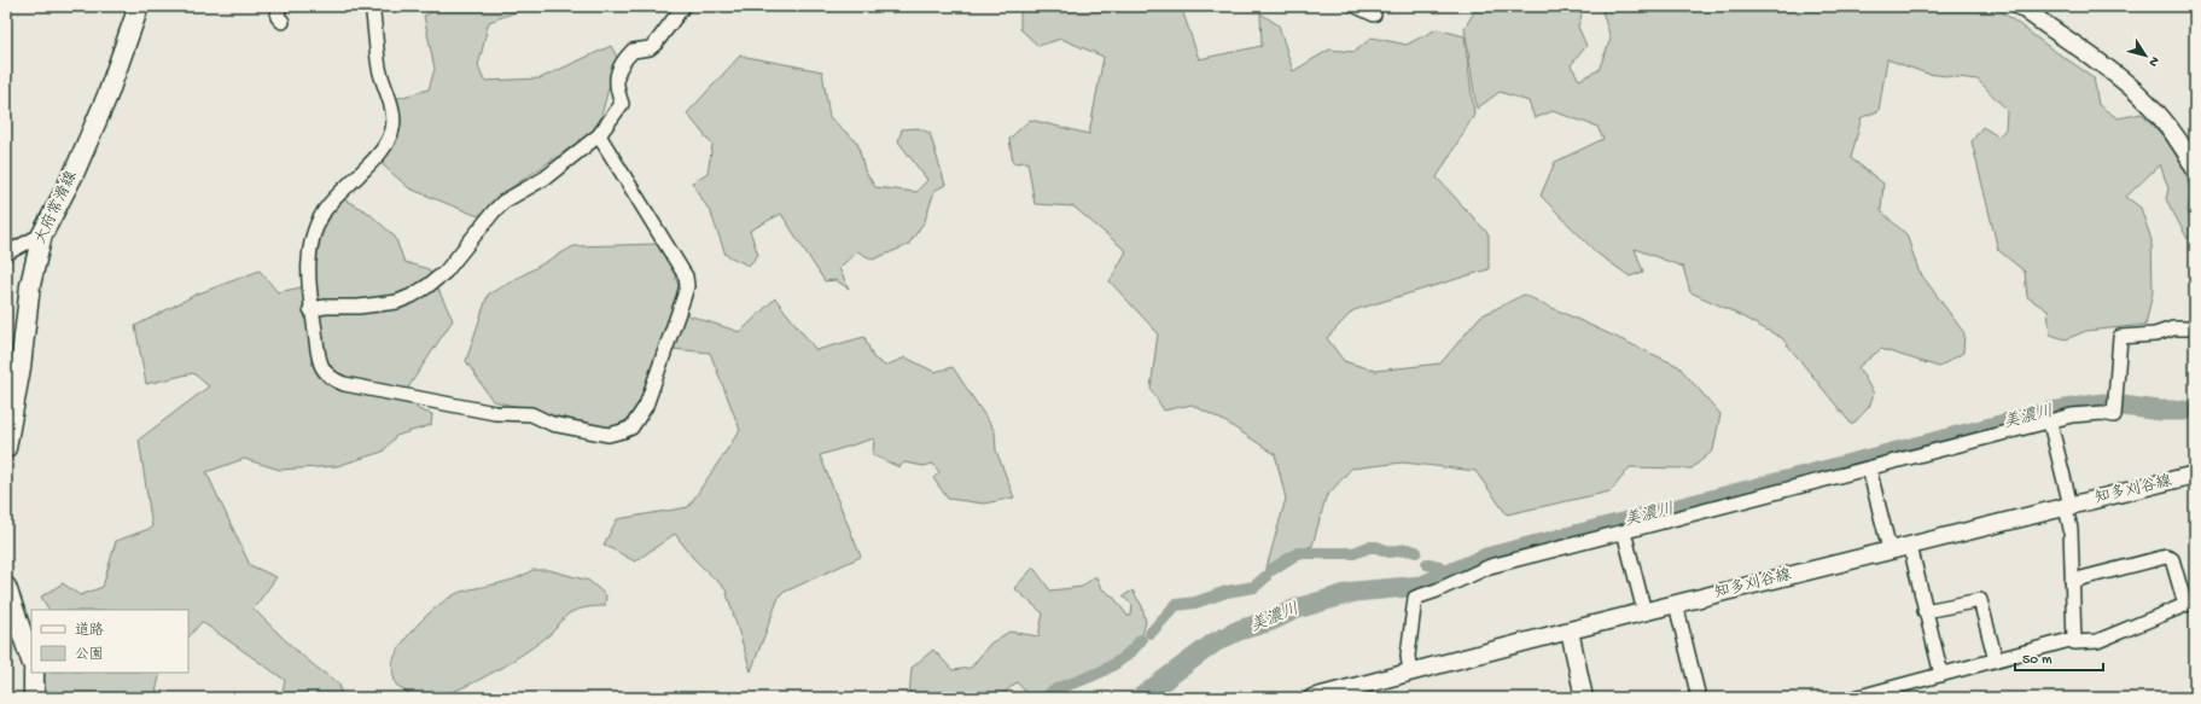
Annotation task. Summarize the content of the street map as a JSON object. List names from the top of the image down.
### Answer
{
  "streets": {
    "main road": ["大府常滑線"],
    "street": ["知多刈谷線"]
  },
  "water": ["美濃川"],
  "legend": ["道路", "公園"],
  "scale_bar": "50 m",
  "north": "bottom right"
}
